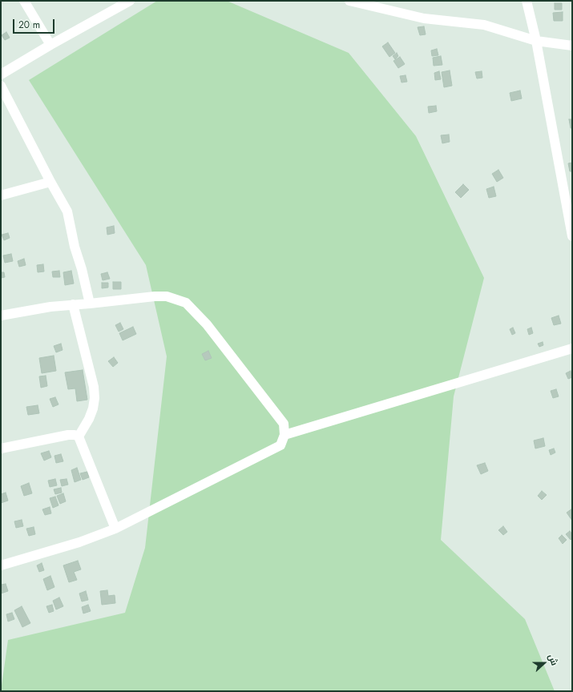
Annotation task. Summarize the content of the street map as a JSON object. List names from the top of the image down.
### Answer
{
  "scale_bar": "20 m",
  "north": "right"
}
